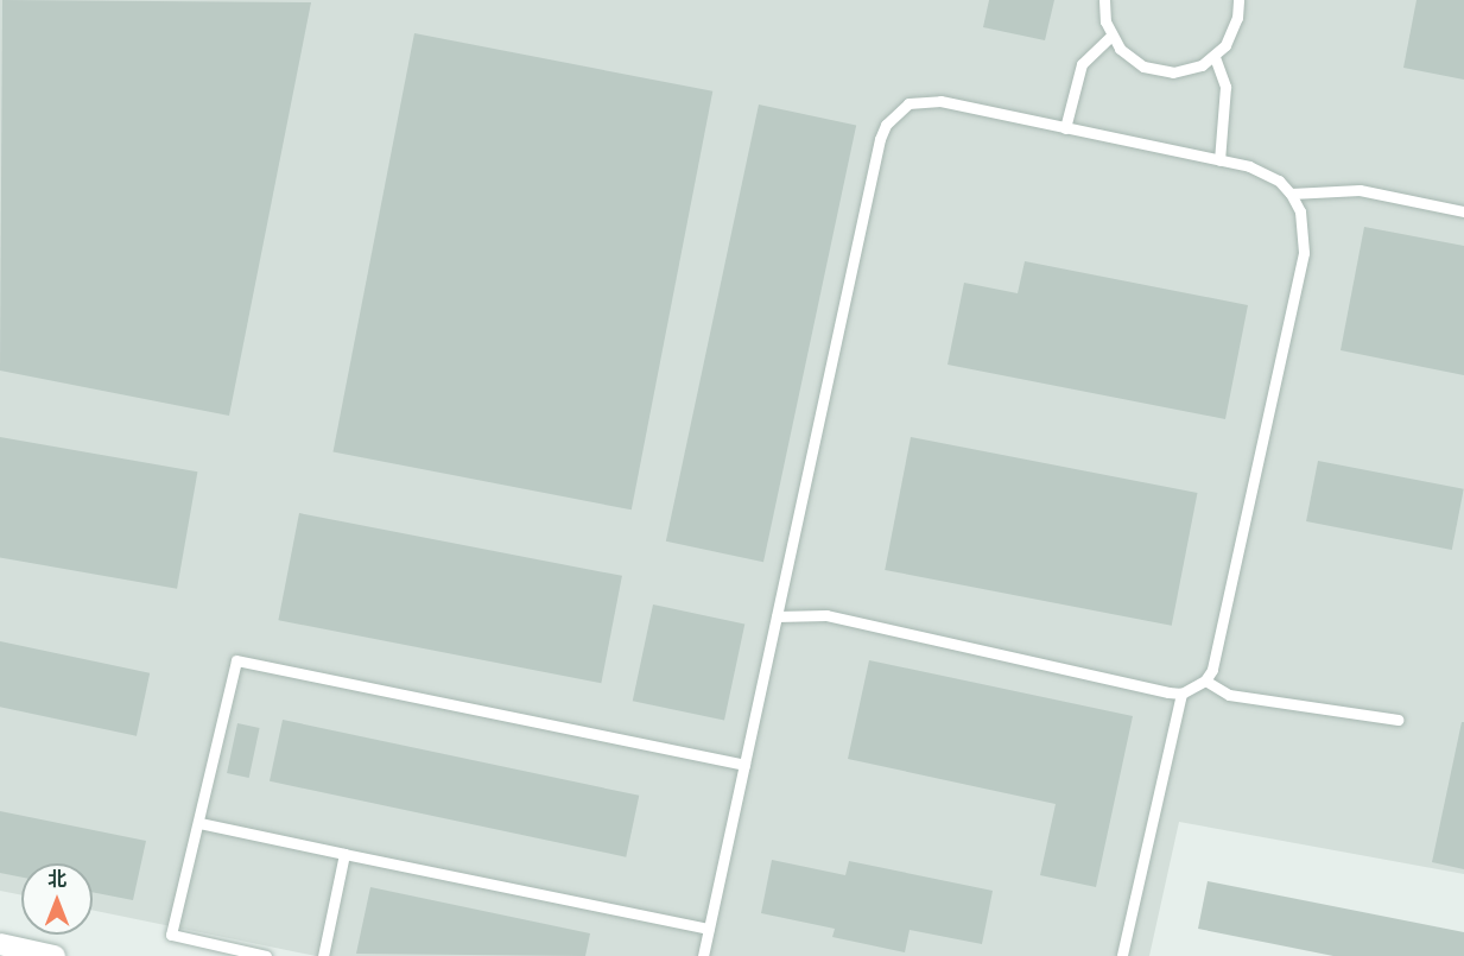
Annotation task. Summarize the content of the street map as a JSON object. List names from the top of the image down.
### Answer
{
  "north": "top"
}
